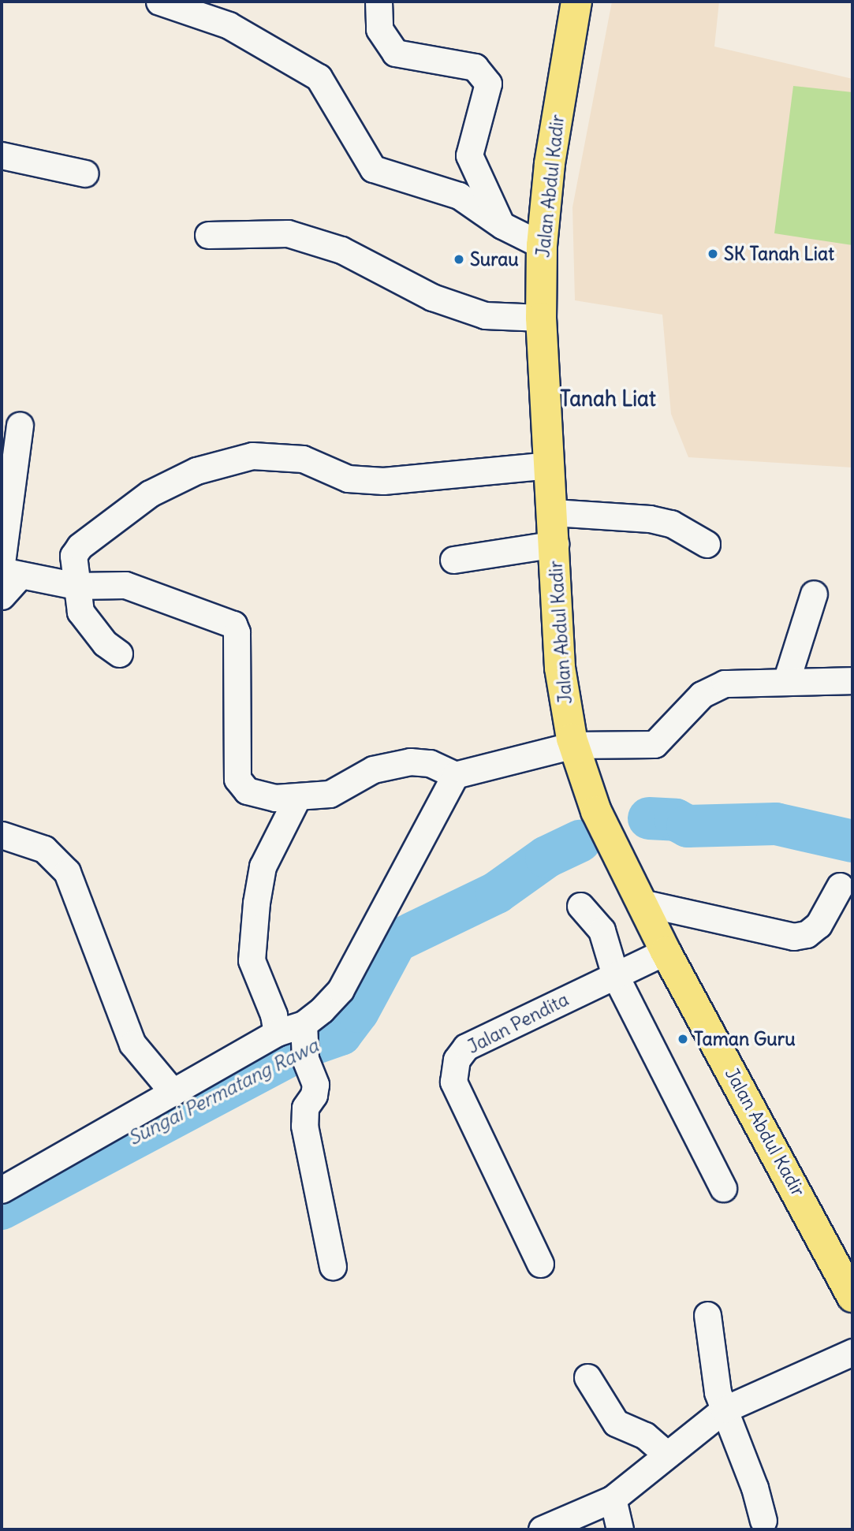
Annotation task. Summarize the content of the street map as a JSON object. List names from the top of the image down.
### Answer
{
  "streets": {
    "main road": ["Jalan Abdul Kadir"],
    "street": ["Jalan Pendita"]
  },
  "crossings": [
    ["Jalan Abdul Kadir", "Jalan Pendita"]
  ],
  "districts": ["Tanah Liat"],
  "water": ["Sungai Permatang Rawa"],
  "places": ["SK Tanah Liat", "Surau", "Taman Guru"]
}
